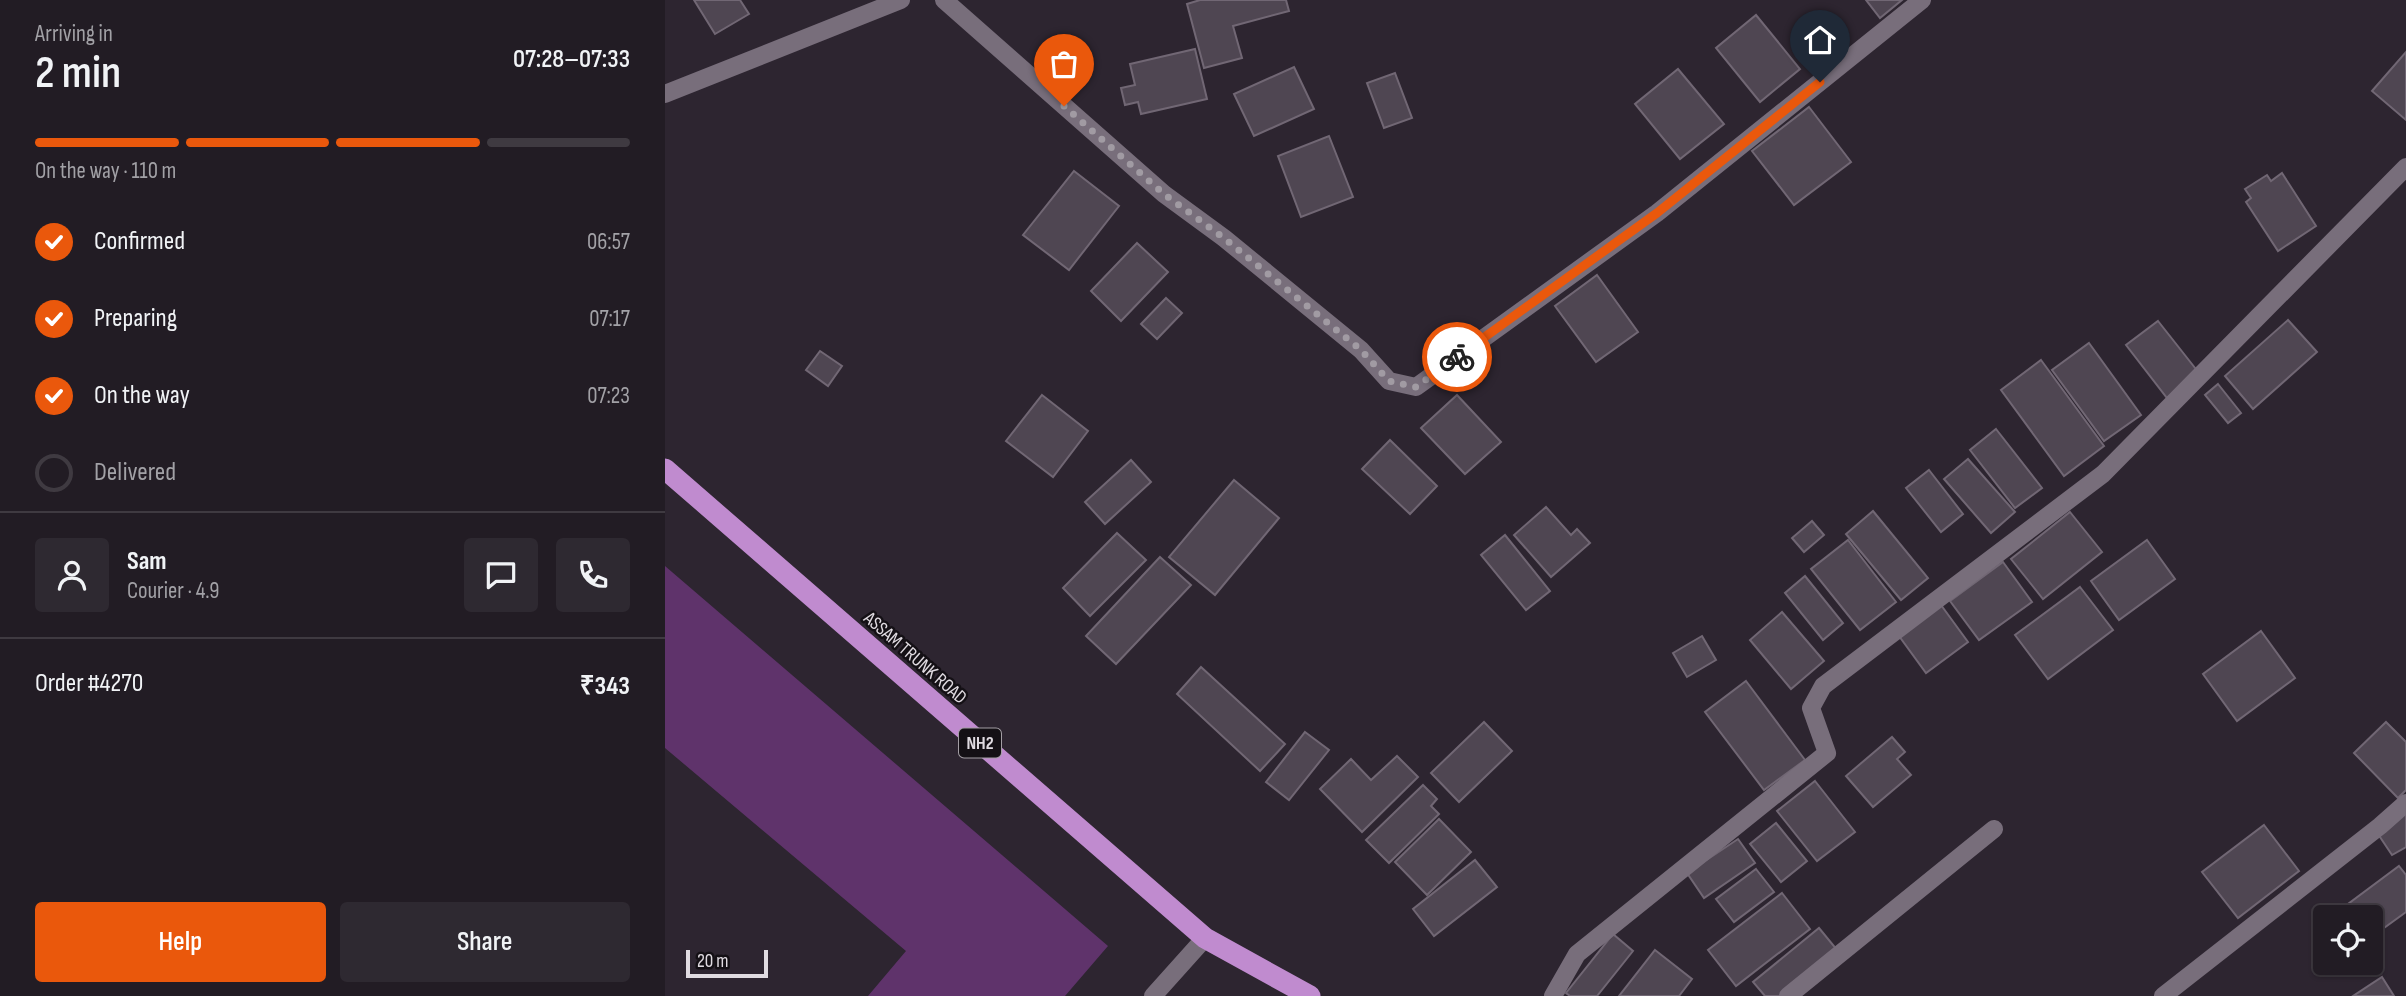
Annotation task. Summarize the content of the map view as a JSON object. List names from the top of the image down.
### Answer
{
  "streets": {
    "highway": ["ASSAM TRUNK ROAD", "NH2"]
  },
  "scale_bar": "20 m",
  "page": {
    "heading": ["2 min", "Arriving in", "07:28–07:33"],
    "panel": [
      "Sam",
      "Courier · 4.9",
      "Order #4270",
      "₹343"
    ],
    "bar": "On the way · 110 m",
    "list": [
      ["Confirmed", "06:57"],
      ["Preparing", "07:17"],
      ["On the way", "07:23"],
      "Delivered"
    ],
    "buttons": ["Help", "Share"],
    "scale": "20 m"
  }
}
